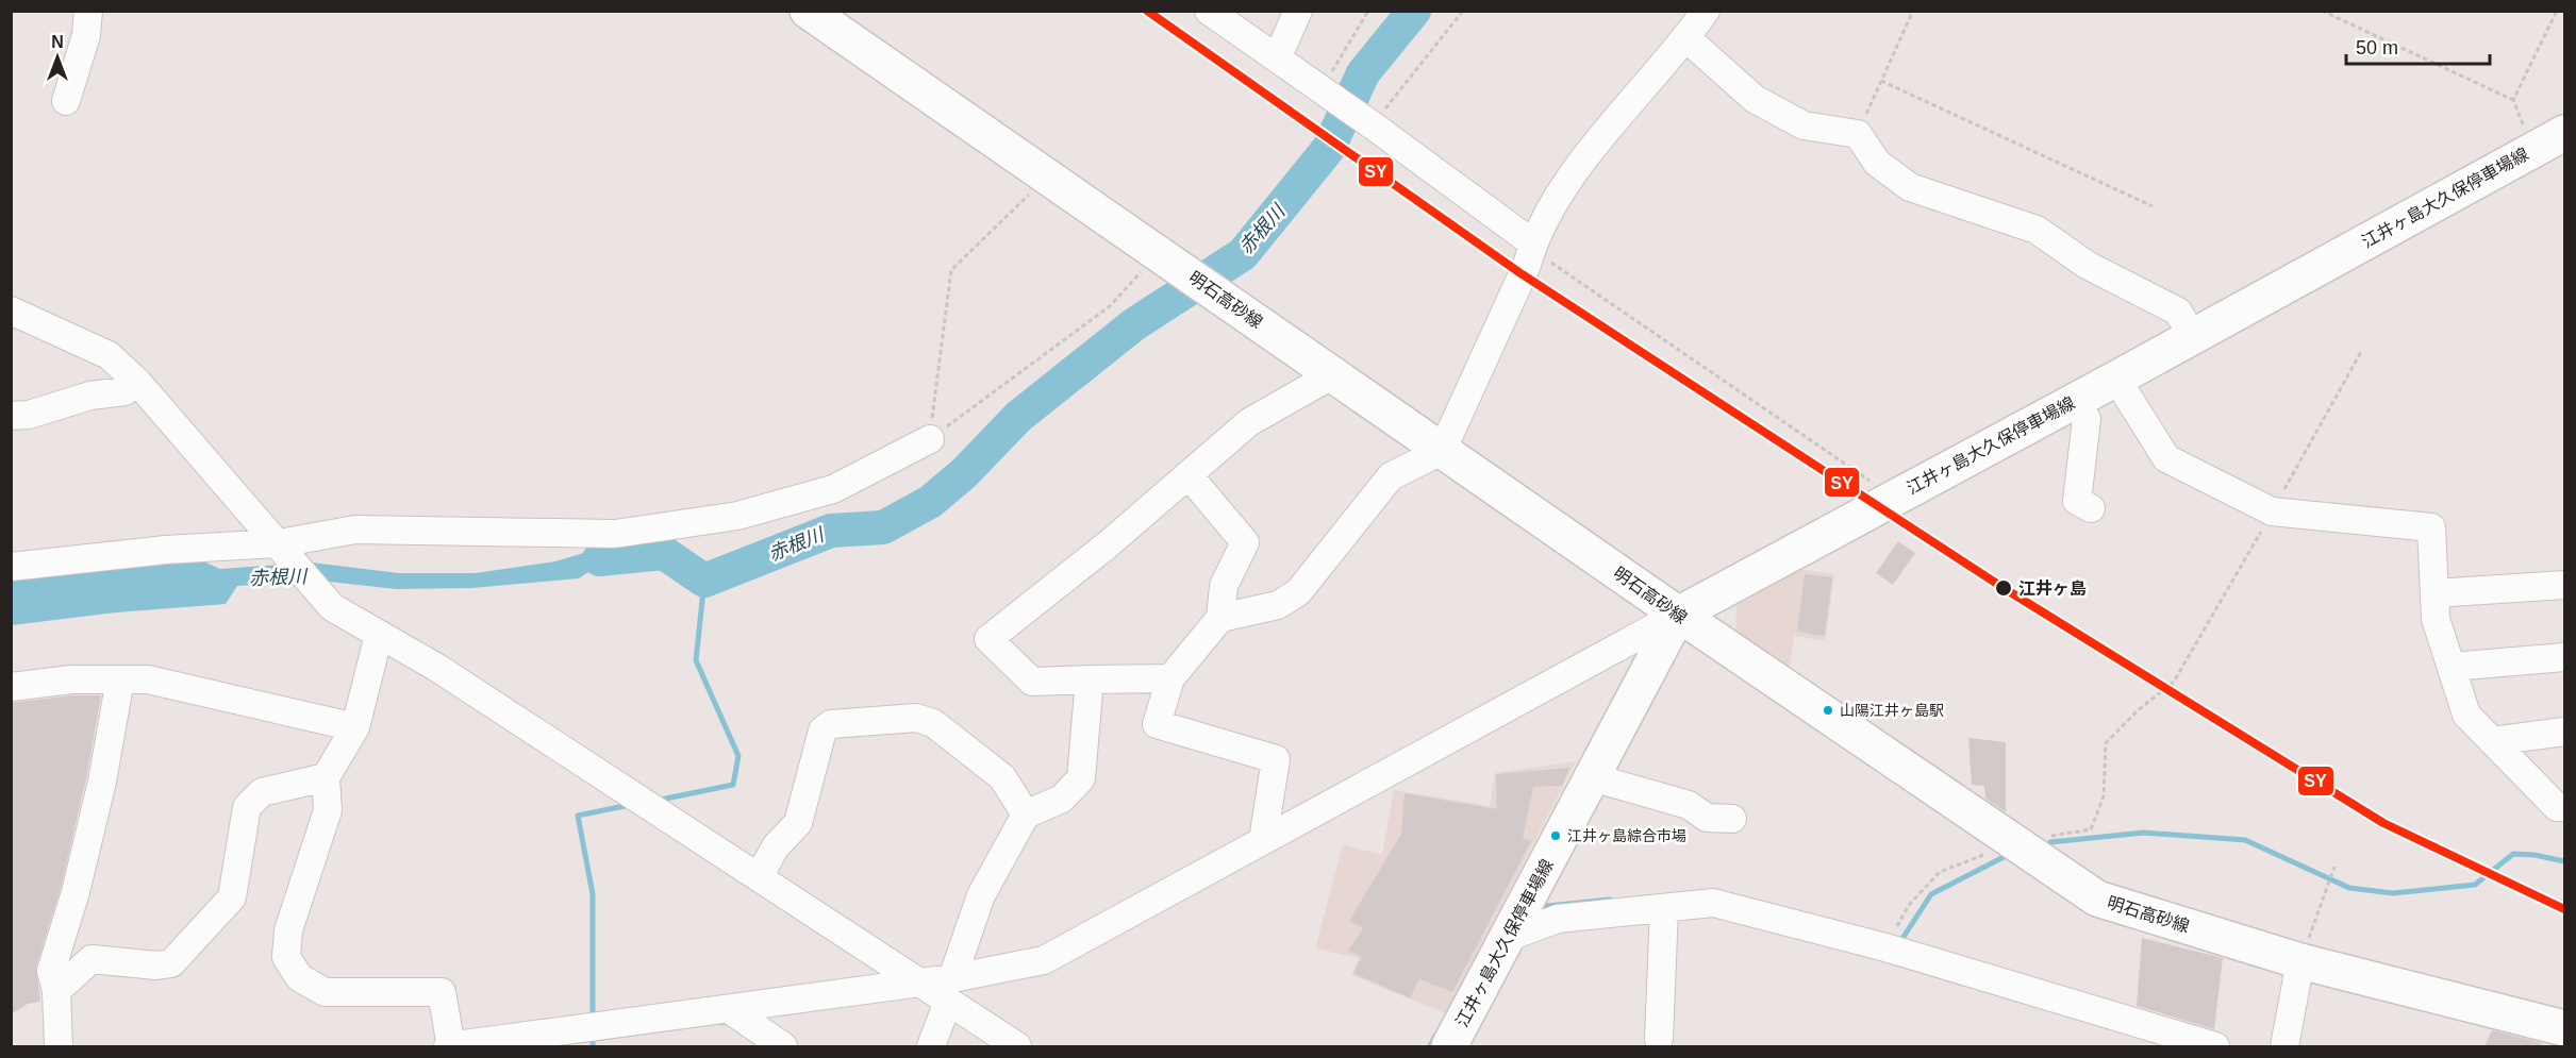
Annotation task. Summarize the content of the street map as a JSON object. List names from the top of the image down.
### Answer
{
  "streets": {
    "main road": ["江井ヶ島大久保停車場線", "明石高砂線"]
  },
  "crossings": [
    ["江井ヶ島大久保停車場線", "明石高砂線"]
  ],
  "water": ["赤根川"],
  "places": ["江井ヶ島", "山陽江井ヶ島駅", "江井ヶ島綜合市場"],
  "lines": ["transit line SY"],
  "scale_bar": "50 m",
  "north": "top"
}
